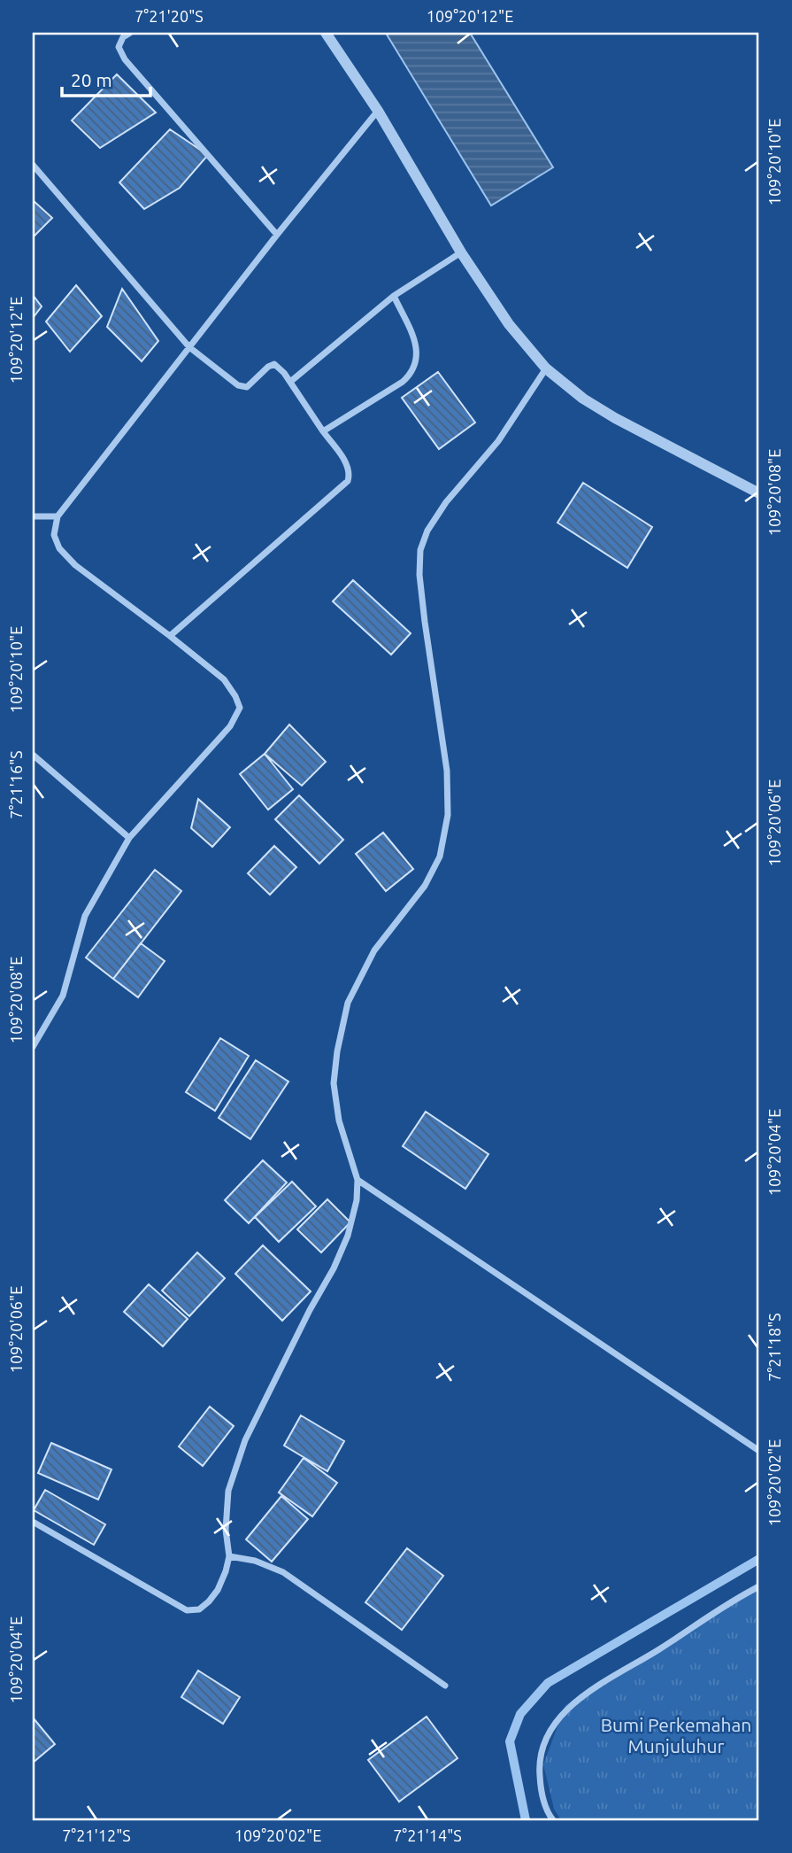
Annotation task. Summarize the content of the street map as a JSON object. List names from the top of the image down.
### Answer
{
  "parks": ["Bumi Perkemahan Munjuluhur"],
  "scale_bar": "20 m",
  "coordinates": [
    "7°21'20\"S",
    "109°20'12\"E",
    "109°20'10\"E",
    "109°20'08\"E",
    "7°21'16\"S",
    "109°20'06\"E",
    "109°20'04\"E",
    "7°21'18\"S",
    "109°20'02\"E",
    "7°21'12\"S",
    "7°21'14\"S"
  ]
}
